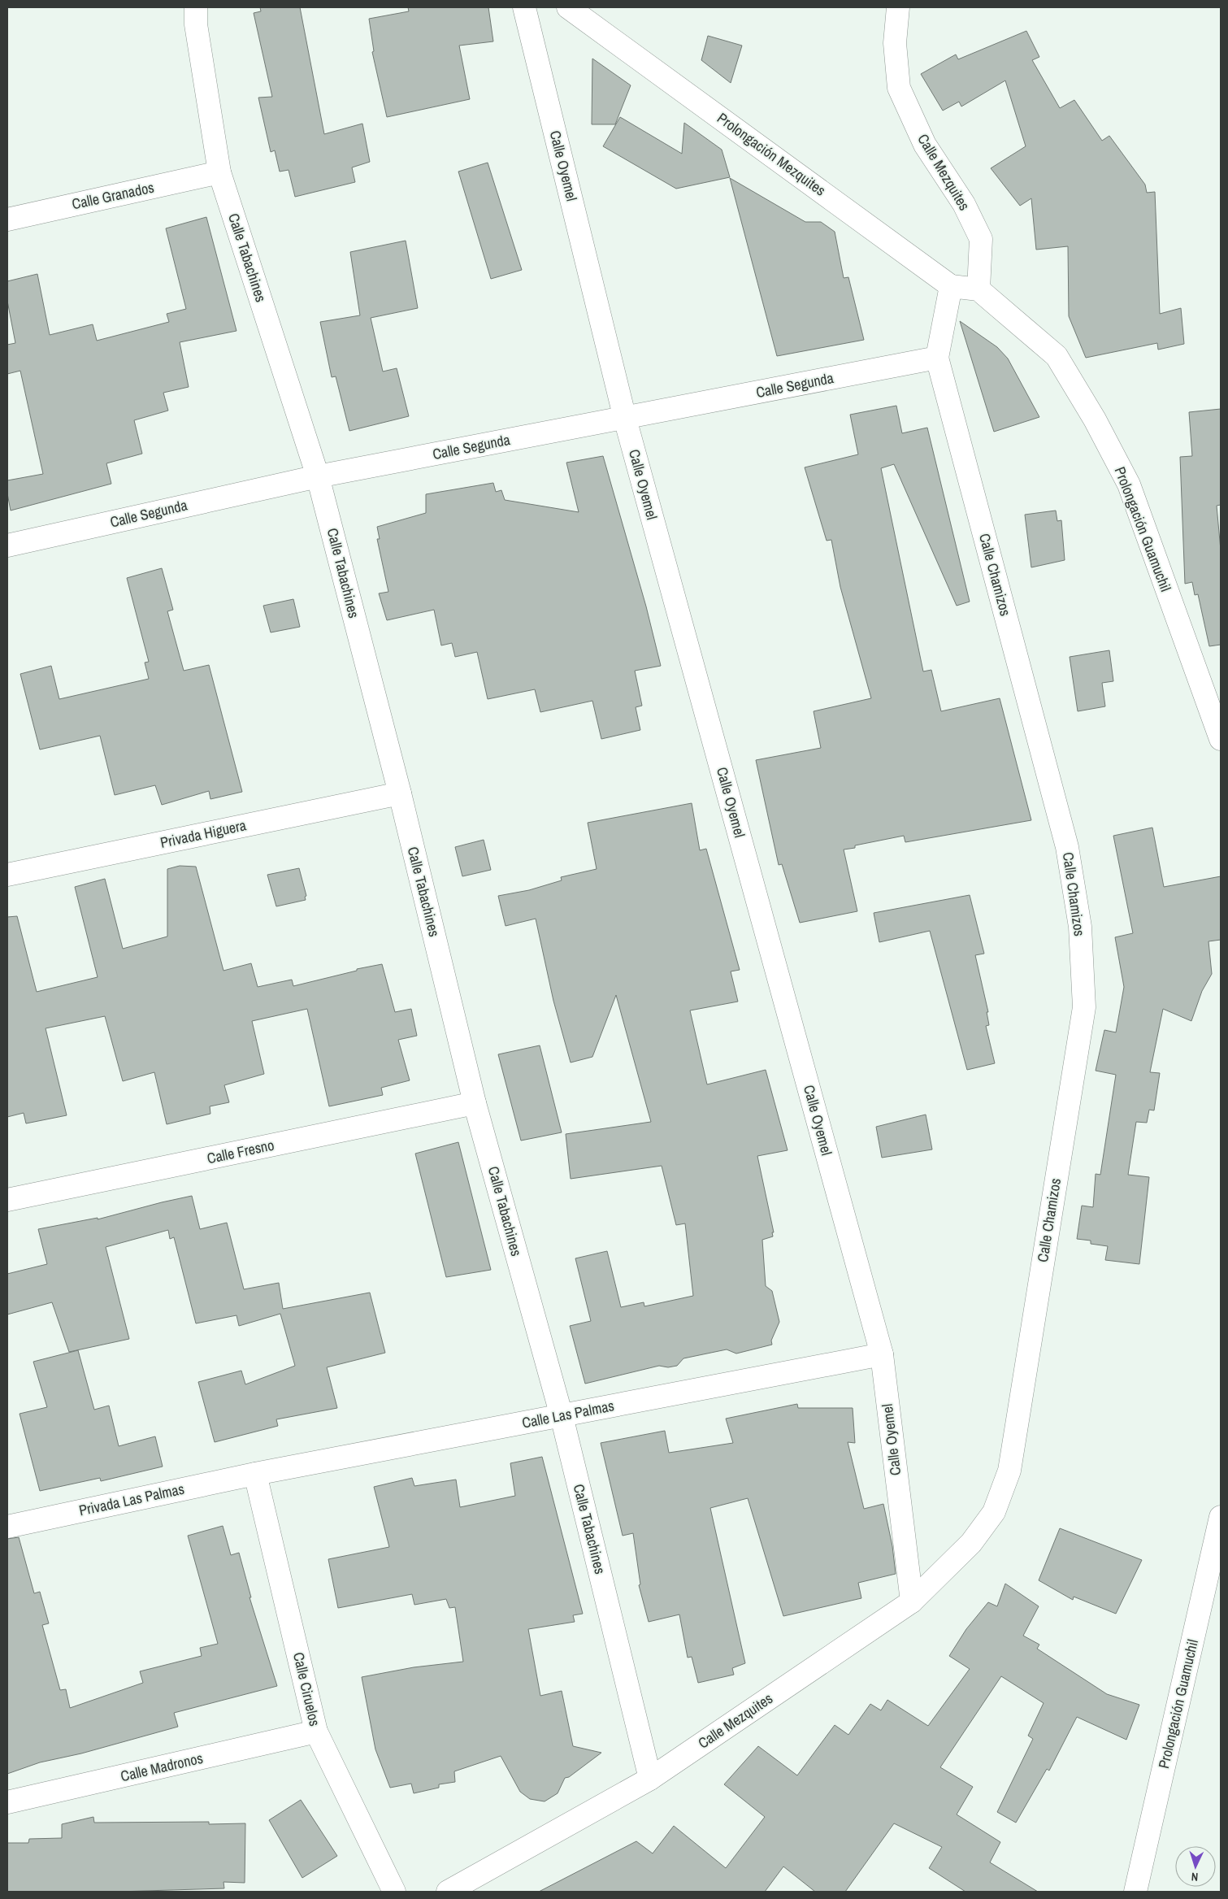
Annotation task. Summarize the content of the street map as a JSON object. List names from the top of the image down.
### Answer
{
  "streets": {
    "street": [
      "Prolongación Mezquites",
      "Calle Oyemel",
      "Calle Mezquites",
      "Calle Granados",
      "Calle Tabachines",
      "Calle Segunda",
      "Prolongación Guamuchil",
      "Calle Chamizos",
      "Privada Higuera",
      "Calle Fresno",
      "Calle Las Palmas",
      "Privada Las Palmas",
      "Calle Ciruelos",
      "Calle Madronos"
    ]
  },
  "crossings": [
    ["Prolongación Mezquites", "Calle Mezquites"],
    ["Prolongación Mezquites", "Prolongación Guamuchil"],
    ["Prolongación Mezquites", "Calle Chamizos"],
    ["Calle Oyemel", "Calle Mezquites"],
    ["Calle Oyemel", "Calle Segunda"],
    ["Calle Oyemel", "Calle Las Palmas"],
    ["Calle Mezquites", "Calle Tabachines"],
    ["Calle Mezquites", "Prolongación Guamuchil"],
    ["Calle Mezquites", "Calle Chamizos"],
    ["Calle Granados", "Calle Tabachines"],
    ["Calle Tabachines", "Calle Segunda"],
    ["Calle Tabachines", "Privada Higuera"],
    ["Calle Tabachines", "Calle Fresno"],
    ["Calle Tabachines", "Calle Las Palmas"],
    ["Calle Segunda", "Calle Chamizos"],
    ["Calle Las Palmas", "Privada Las Palmas"],
    ["Calle Las Palmas", "Calle Ciruelos"],
    ["Privada Las Palmas", "Calle Ciruelos"],
    ["Calle Ciruelos", "Calle Madronos"]
  ],
  "north": "bottom"
}
